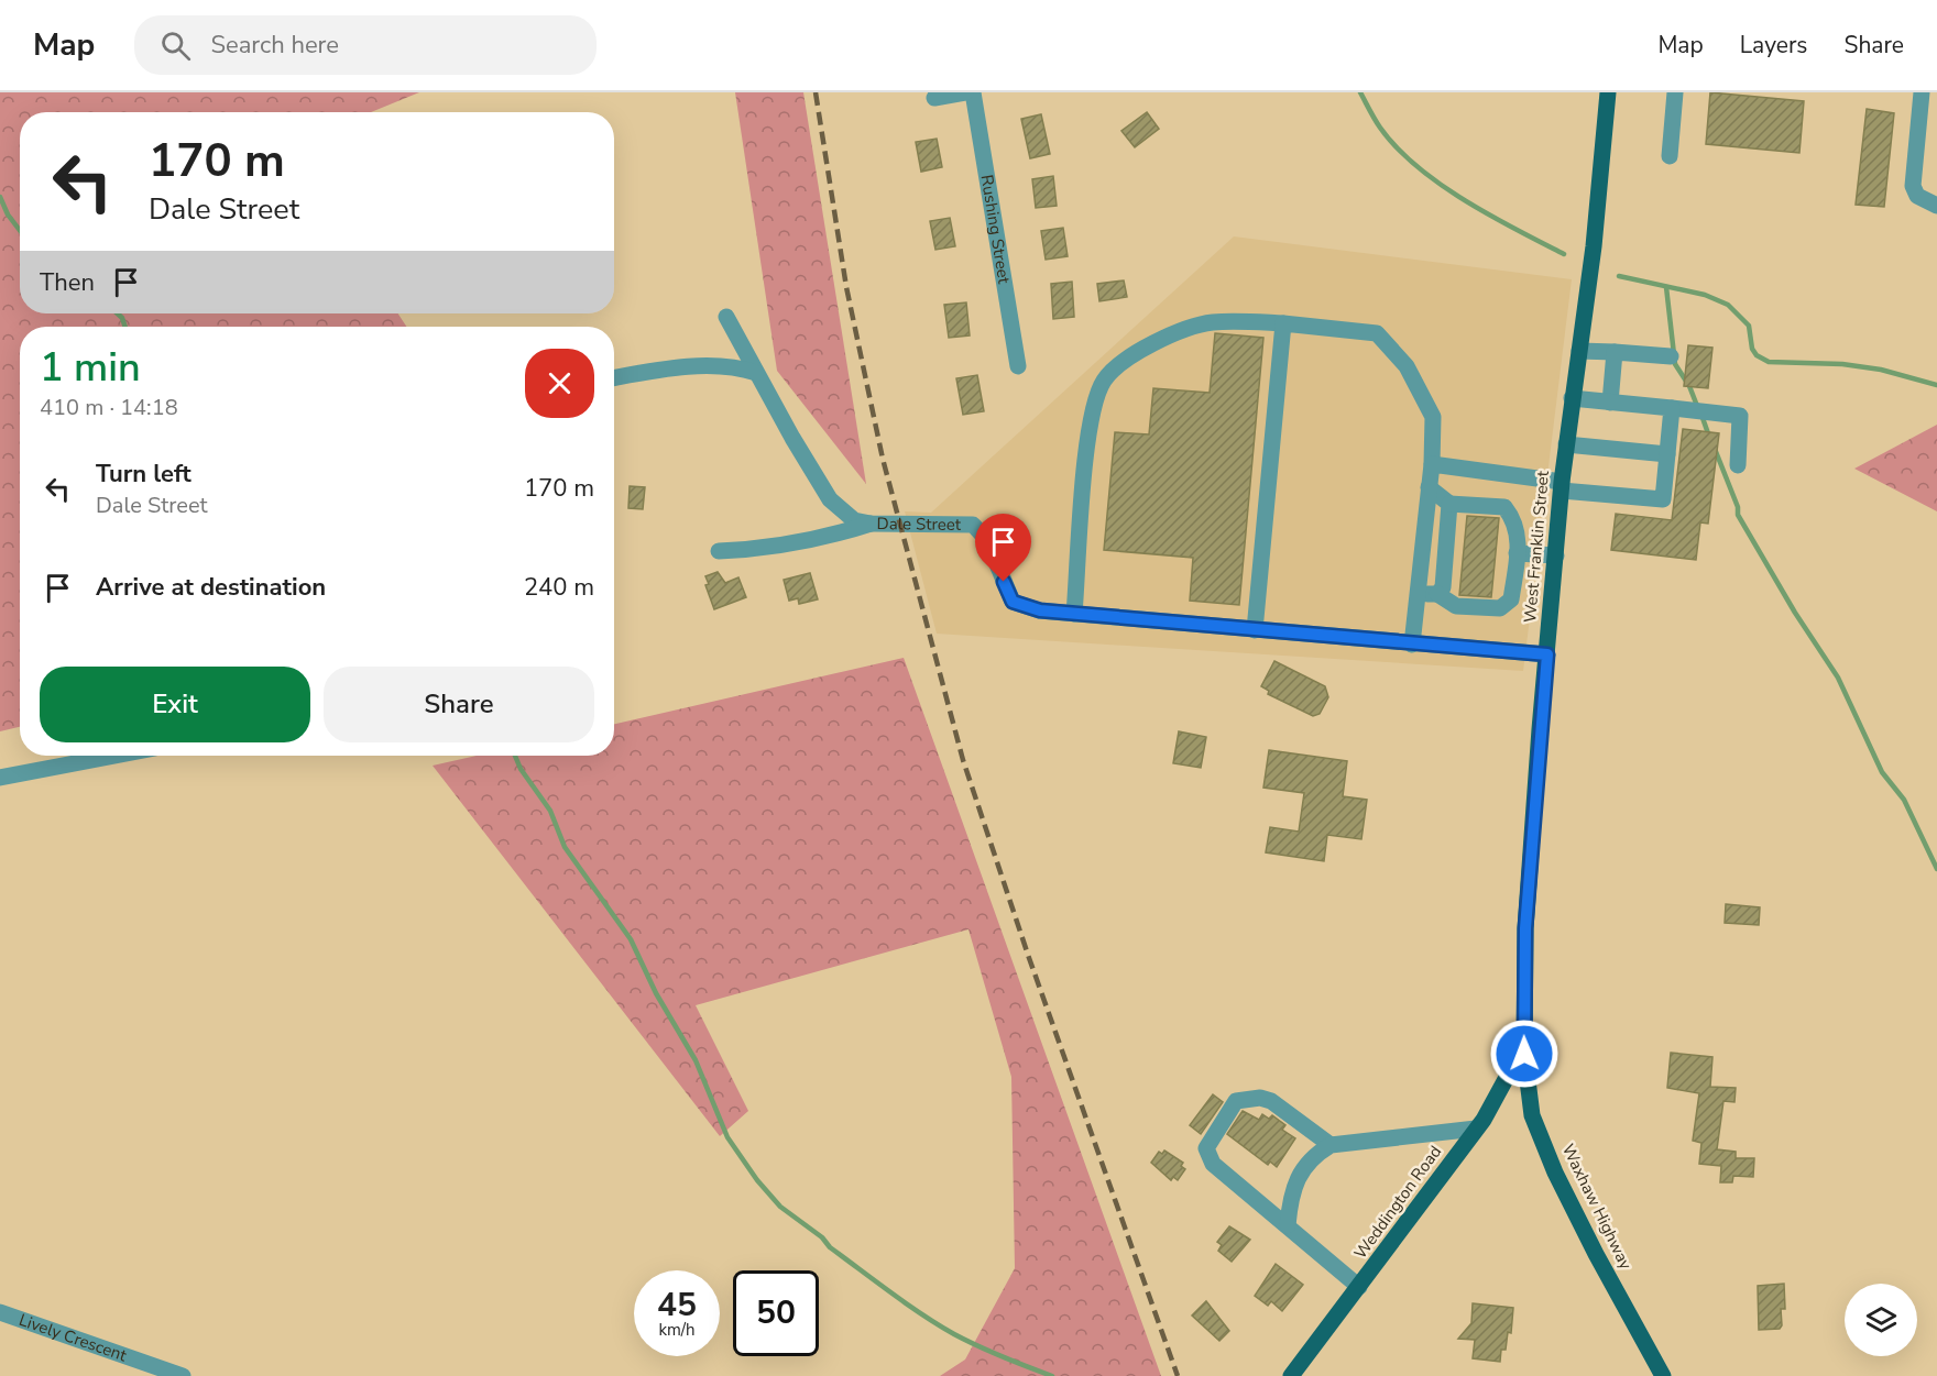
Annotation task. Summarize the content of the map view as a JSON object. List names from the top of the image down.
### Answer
{
  "streets": {
    "main road": ["West Franklin Street", "Weddington Road", "Waxhaw Highway"],
    "street": ["Rushing Street", "Dale Street", "Lively Crescent"]
  },
  "crossings": [
    ["Dale Street", "West Franklin Street"],
    ["West Franklin Street", "Weddington Road"],
    ["West Franklin Street", "Waxhaw Highway"],
    ["Weddington Road", "Waxhaw Highway"]
  ],
  "page": {
    "header": "Map",
    "search": "Search here",
    "nav": ["Map", "Layers", "Share"],
    "turn": ["170 m", "Dale Street"],
    "then": "Then",
    "heading": ["1 min", "410 m · 14:18"],
    "list": [
      {
        "name": "Turn left",
        "note": "Dale Street",
        "value": "170 m"
      },
      {
        "name": "Arrive at destination",
        "value": "240 m"
      }
    ],
    "buttons": ["Exit", "Share"],
    "speed": "45 km/h",
    "limit": "50"
  }
}
